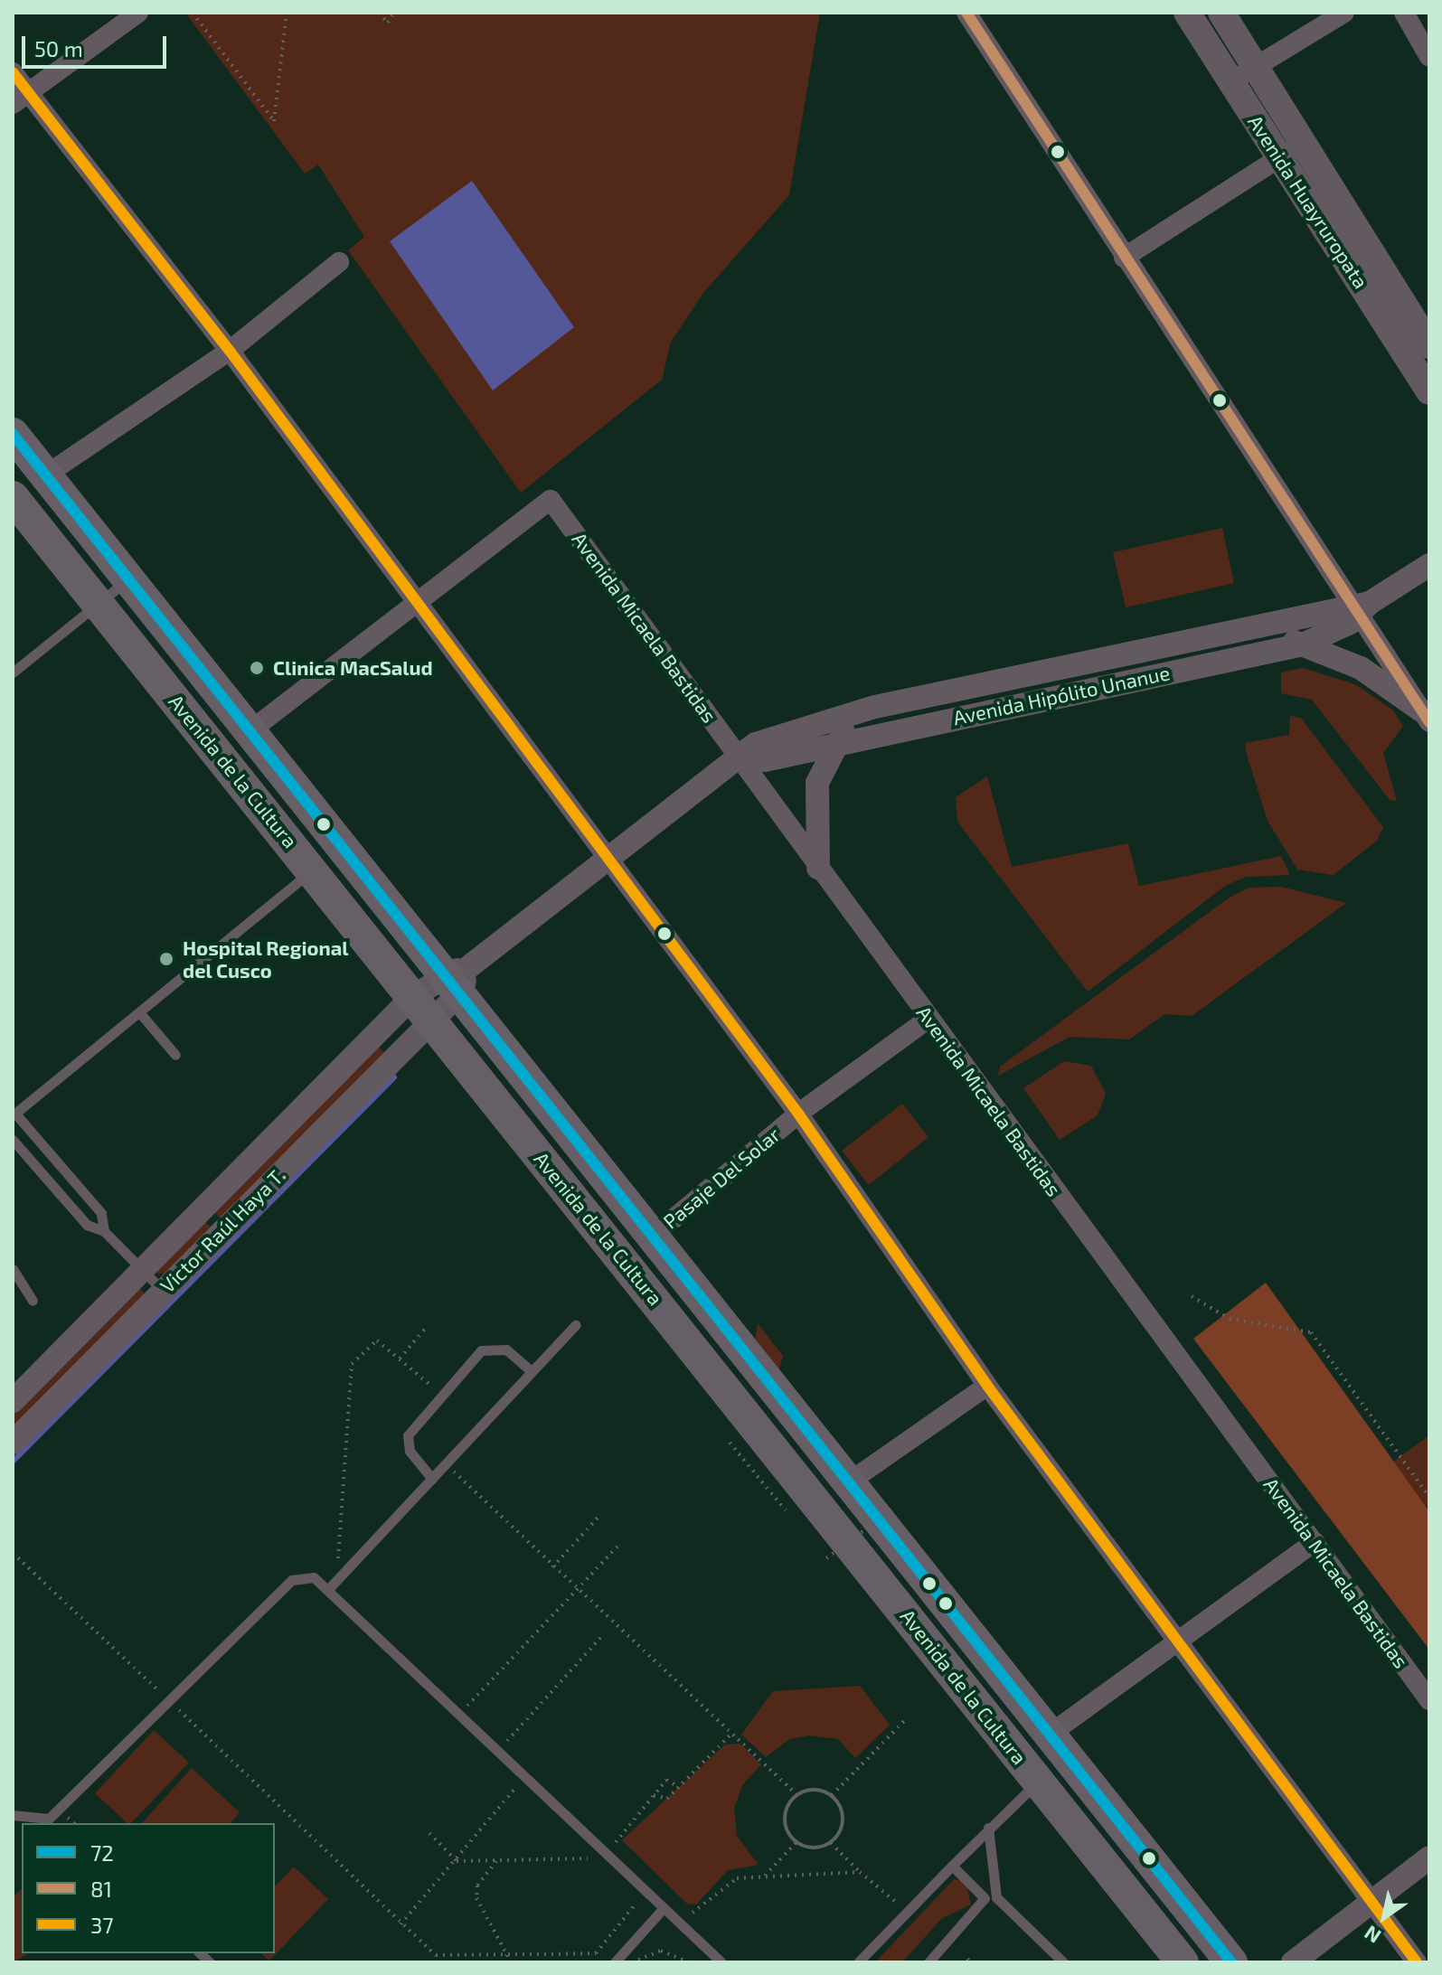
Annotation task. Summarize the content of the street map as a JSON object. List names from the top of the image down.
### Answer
{
  "streets": {
    "highway": ["Avenida de la Cultura"],
    "main road": ["Avenida Huayruropata"],
    "street": [
      "Avenida Micaela Bastidas",
      "Avenida Hipólito Unanue",
      "Pasaje Del Solar",
      "Victor Raúl Haya T."
    ]
  },
  "crossings": [
    ["Avenida Micaela Bastidas", "Avenida Hipólito Unanue"],
    ["Avenida Micaela Bastidas", "Pasaje Del Solar"],
    ["Avenida Hipólito Unanue", "Avenida de la Cultura"],
    ["Avenida Hipólito Unanue", "Victor Raúl Haya T."],
    ["Avenida de la Cultura", "Pasaje Del Solar"],
    ["Avenida de la Cultura", "Victor Raúl Haya T."]
  ],
  "places": ["Clinica MacSalud", "Hospital Regional del Cusco"],
  "lines": ["transit line 81", "transit line 37", "transit line 72"],
  "legend": ["72", "81", "37"],
  "scale_bar": "50 m",
  "north": "bottom left"
}
